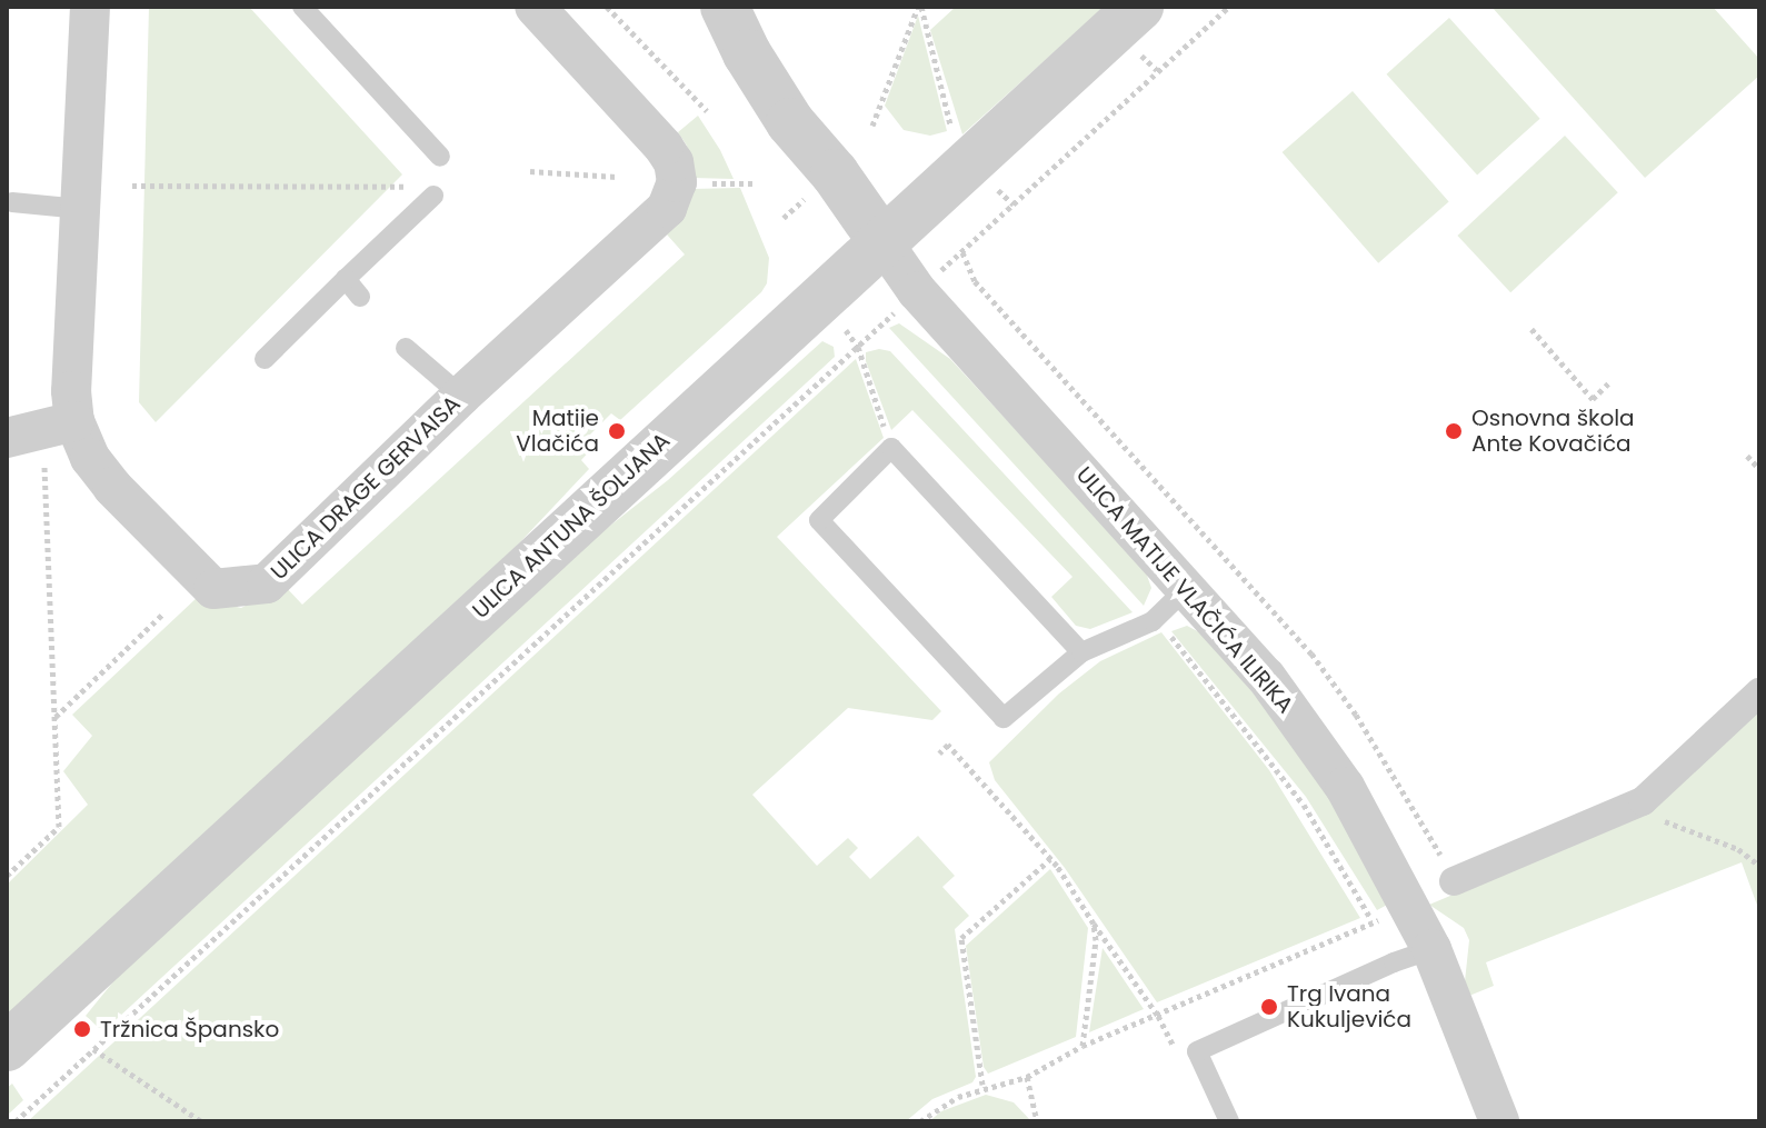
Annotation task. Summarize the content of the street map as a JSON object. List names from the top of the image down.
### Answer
{
  "streets": {
    "street": ["ULICA DRAGE GERVAISA", "ULICA ANTUNA ŠOLJANA", "ULICA MATIJE VLAČIĆA ILIRIKA"]
  },
  "crossings": [
    ["ULICA ANTUNA ŠOLJANA", "ULICA MATIJE VLAČIĆA ILIRIKA"]
  ],
  "places": [
    "Matije Vlačića",
    "Osnovna škola Ante Kovačića",
    "Trg Ivana Kukuljevića",
    "Tržnica Špansko"
  ]
}
